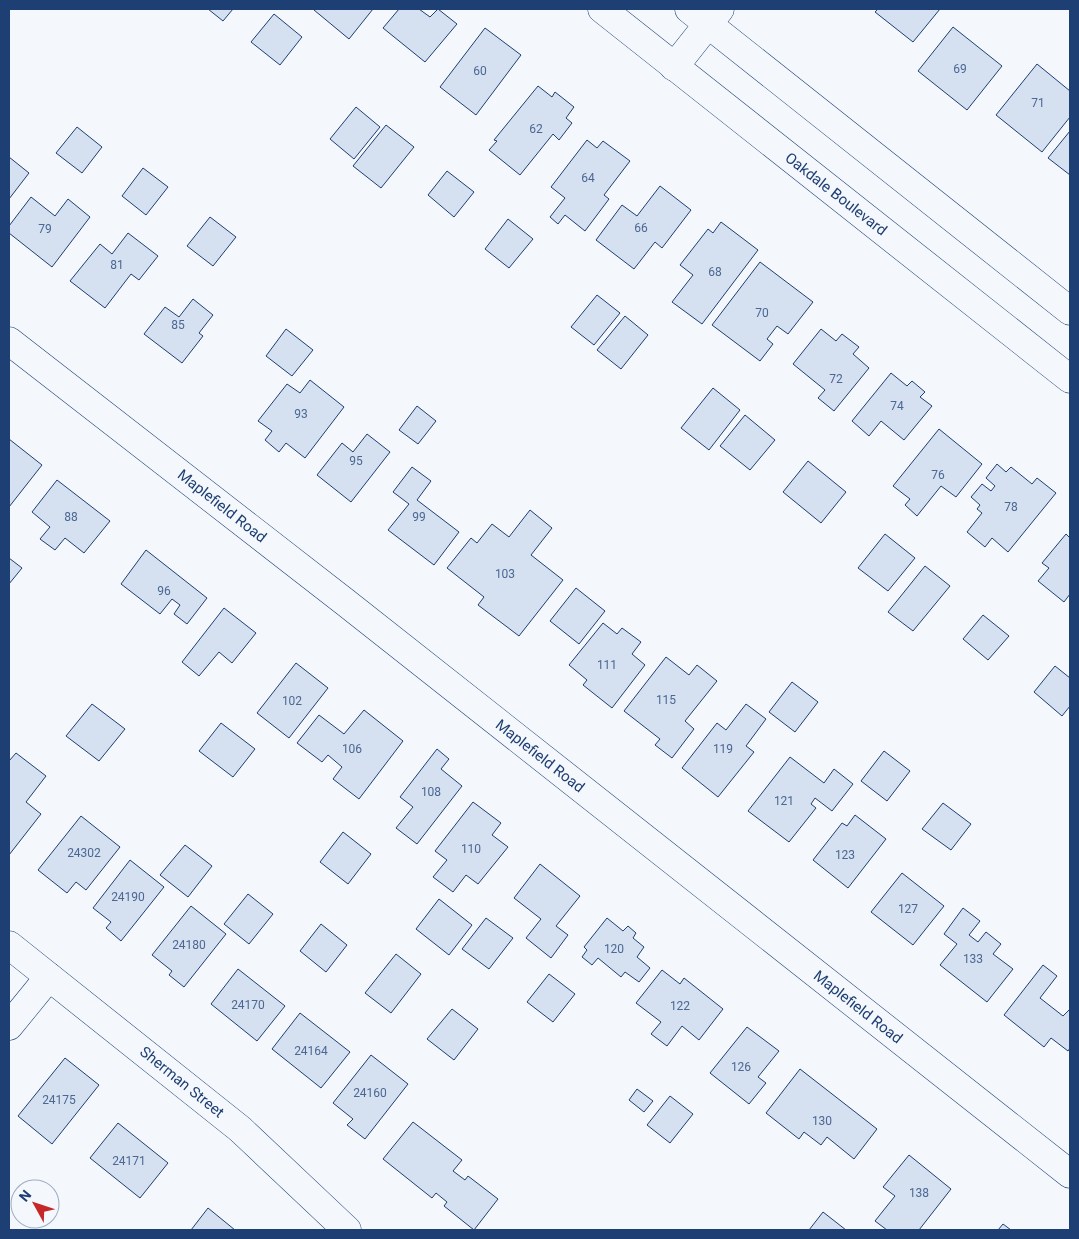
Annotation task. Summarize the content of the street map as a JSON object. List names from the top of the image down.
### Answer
{
  "streets": {
    "street": ["Oakdale Boulevard", "Maplefield Road", "Sherman Street"]
  },
  "house_numbers": [
    "69",
    "60",
    "71",
    "62",
    "64",
    "66",
    "79",
    "81",
    "68",
    "70",
    "85",
    "72",
    "74",
    "93",
    "95",
    "76",
    "78",
    "88",
    "99",
    "103",
    "96",
    "111",
    "115",
    "102",
    "106",
    "119",
    "108",
    "121",
    "110",
    "24302",
    "123",
    "24190",
    "127",
    "24180",
    "120",
    "133",
    "24170",
    "122",
    "24164",
    "126",
    "24160",
    "24175",
    "130",
    "24171",
    "138"
  ],
  "north": "top left"
}
